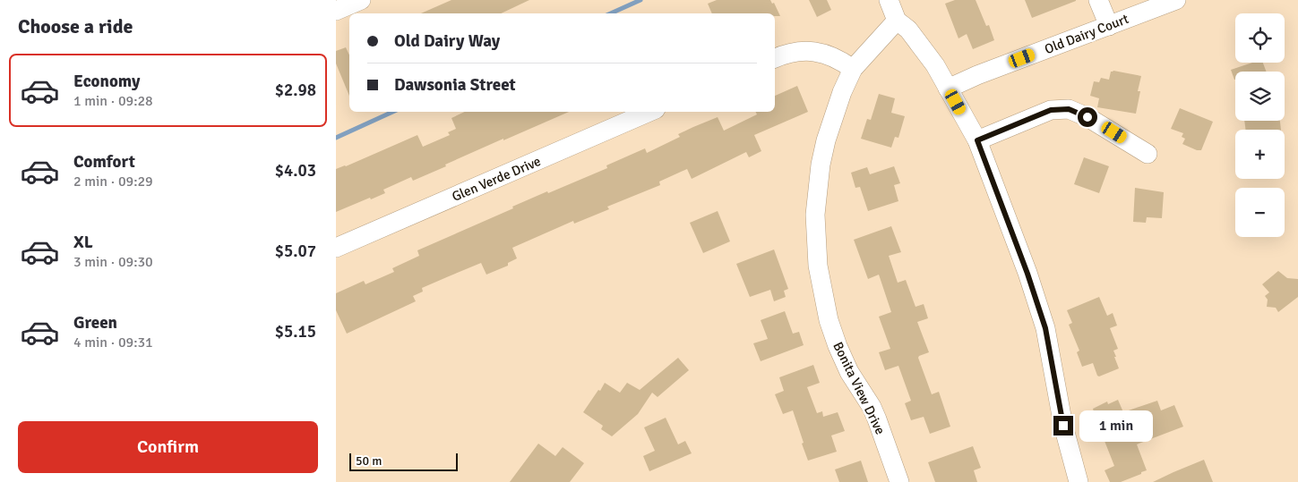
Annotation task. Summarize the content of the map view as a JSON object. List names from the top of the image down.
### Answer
{
  "streets": {
    "street": ["Old Dairy Court", "Glen Verde Drive", "Bonita View Drive"]
  },
  "scale_bar": "50 m",
  "page": {
    "heading": "Choose a ride",
    "map_buttons": ["+", "−"],
    "banner": ["Old Dairy Way", "Dawsonia Street"],
    "list": [
      {
        "name": "Economy",
        "note": "1 min · 09:28",
        "value": "$2.98"
      },
      {
        "name": "Comfort",
        "note": "2 min · 09:29",
        "value": "$4.03"
      },
      {
        "name": "XL",
        "note": "3 min · 09:30",
        "value": "$5.07"
      },
      {
        "name": "Green",
        "note": "4 min · 09:31",
        "value": "$5.15"
      }
    ],
    "bubble": "1 min",
    "buttons": "Confirm",
    "scale": "50 m"
  }
}
